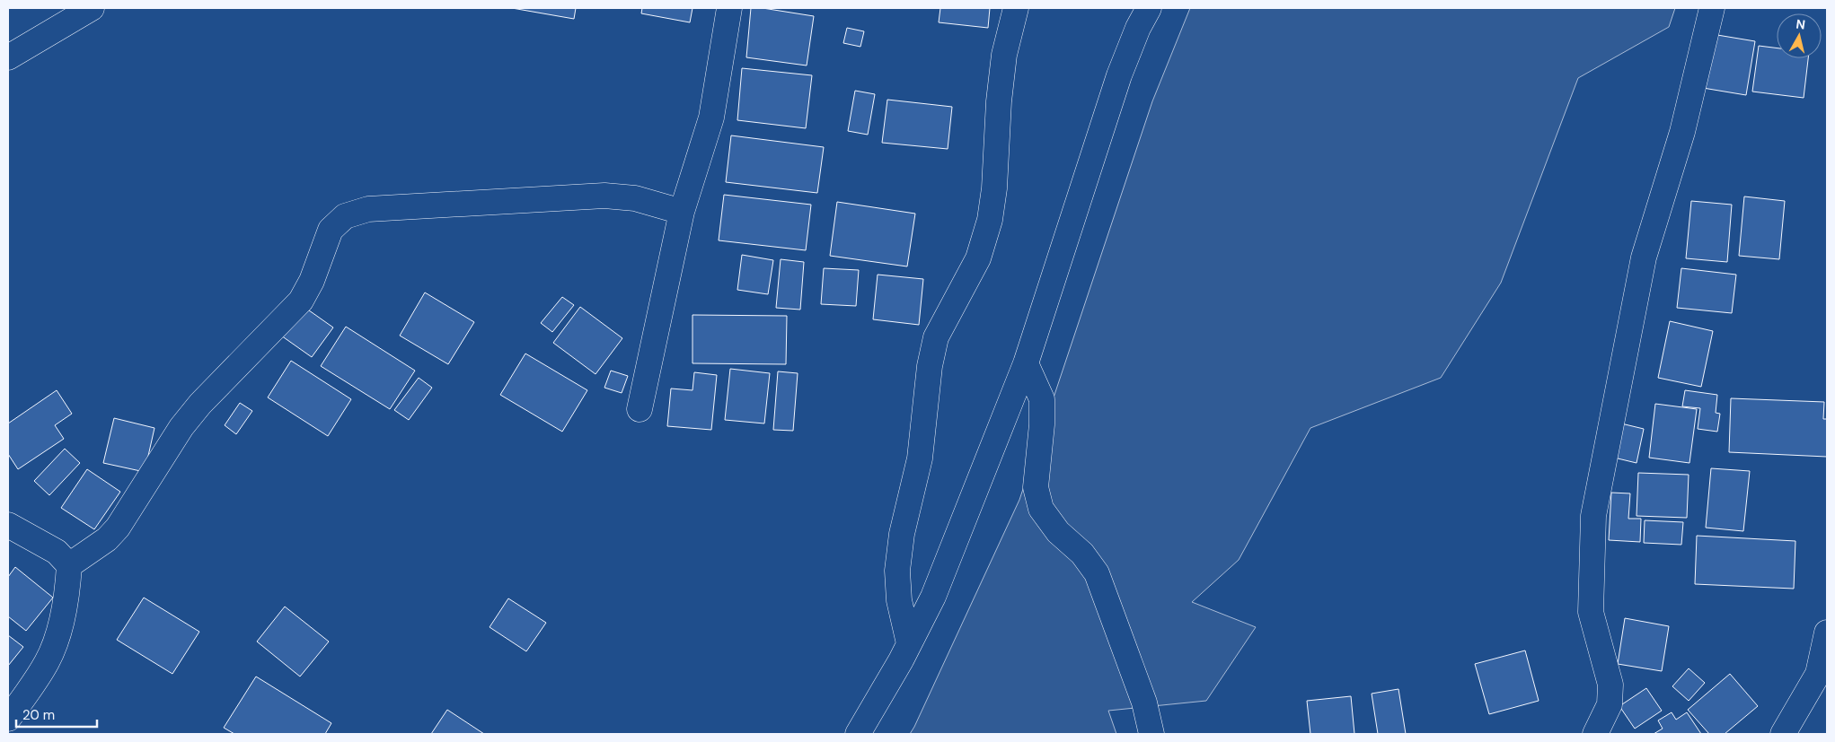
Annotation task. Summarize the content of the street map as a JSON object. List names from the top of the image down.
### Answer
{
  "scale_bar": "20 m",
  "north": "top"
}
